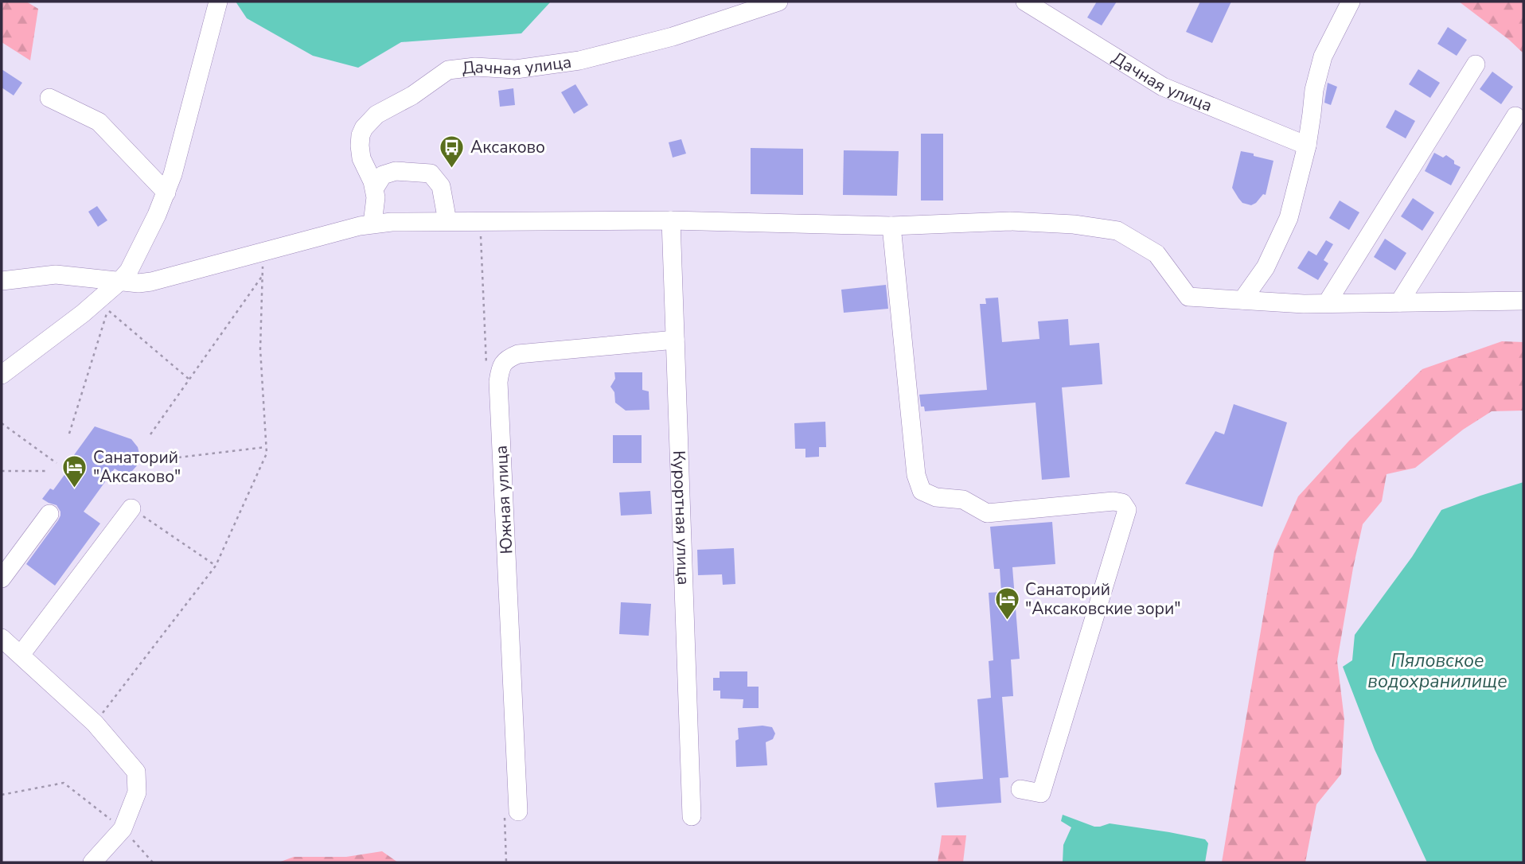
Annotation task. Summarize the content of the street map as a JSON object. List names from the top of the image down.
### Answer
{
  "streets": {
    "street": ["Дачная улица", "Южная улица", "Курортная улица"]
  },
  "crossings": [
    ["Южная улица", "Курортная улица"]
  ],
  "water": ["Пяловское водохранилище"],
  "places": {
    "bus stop": ["Аксаково"],
    "hotel": ["Санаторий \"Аксаково\"", "Санаторий \"Аксаковские зори\""]
  }
}
